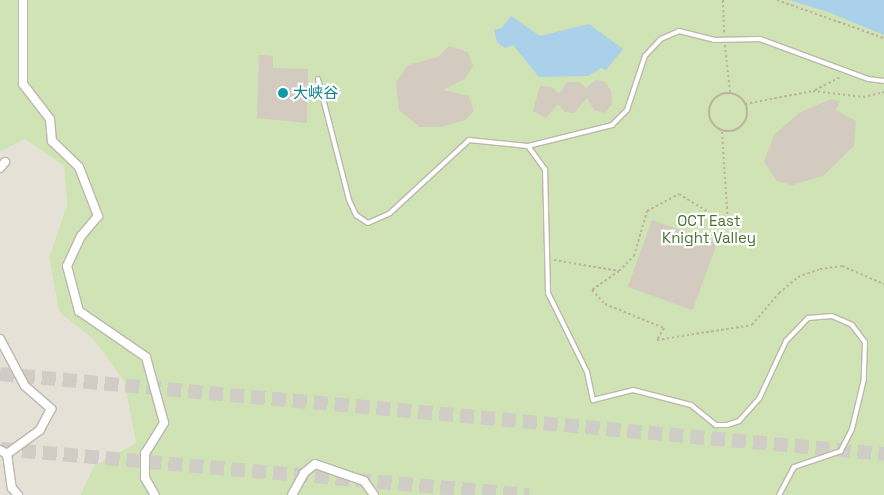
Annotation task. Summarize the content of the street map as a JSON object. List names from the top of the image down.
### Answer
{
  "parks": ["OCT East Knight Valley"],
  "places": ["大峡谷"]
}
